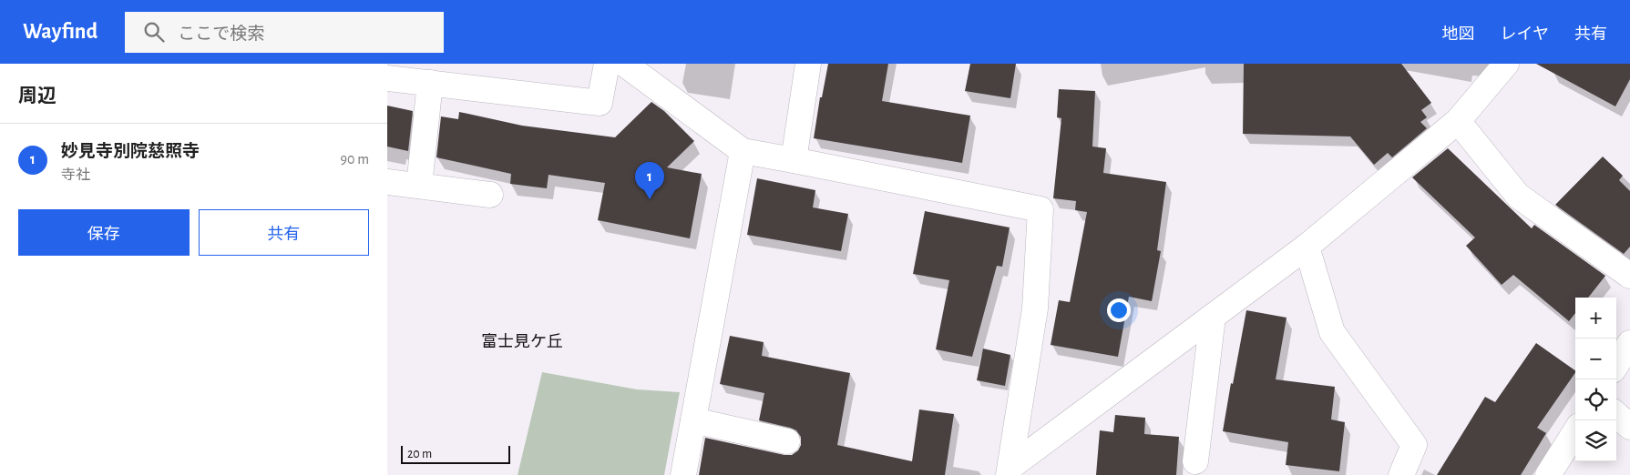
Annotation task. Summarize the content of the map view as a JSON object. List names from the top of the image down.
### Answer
{
  "districts": ["富士見ケ丘"],
  "scale_bar": "20 m",
  "page": {
    "header": "Wayfind",
    "search": "ここで検索",
    "nav": ["地図", "レイヤ", "共有"],
    "heading": "周辺",
    "list": [
      {
        "mark": "1",
        "name": "妙見寺別院慈照寺",
        "note": "寺社",
        "value": "90 m"
      }
    ],
    "pins": "1",
    "buttons": ["保存", "共有"],
    "map_buttons": ["+", "−"],
    "scale": "20 m"
  }
}
